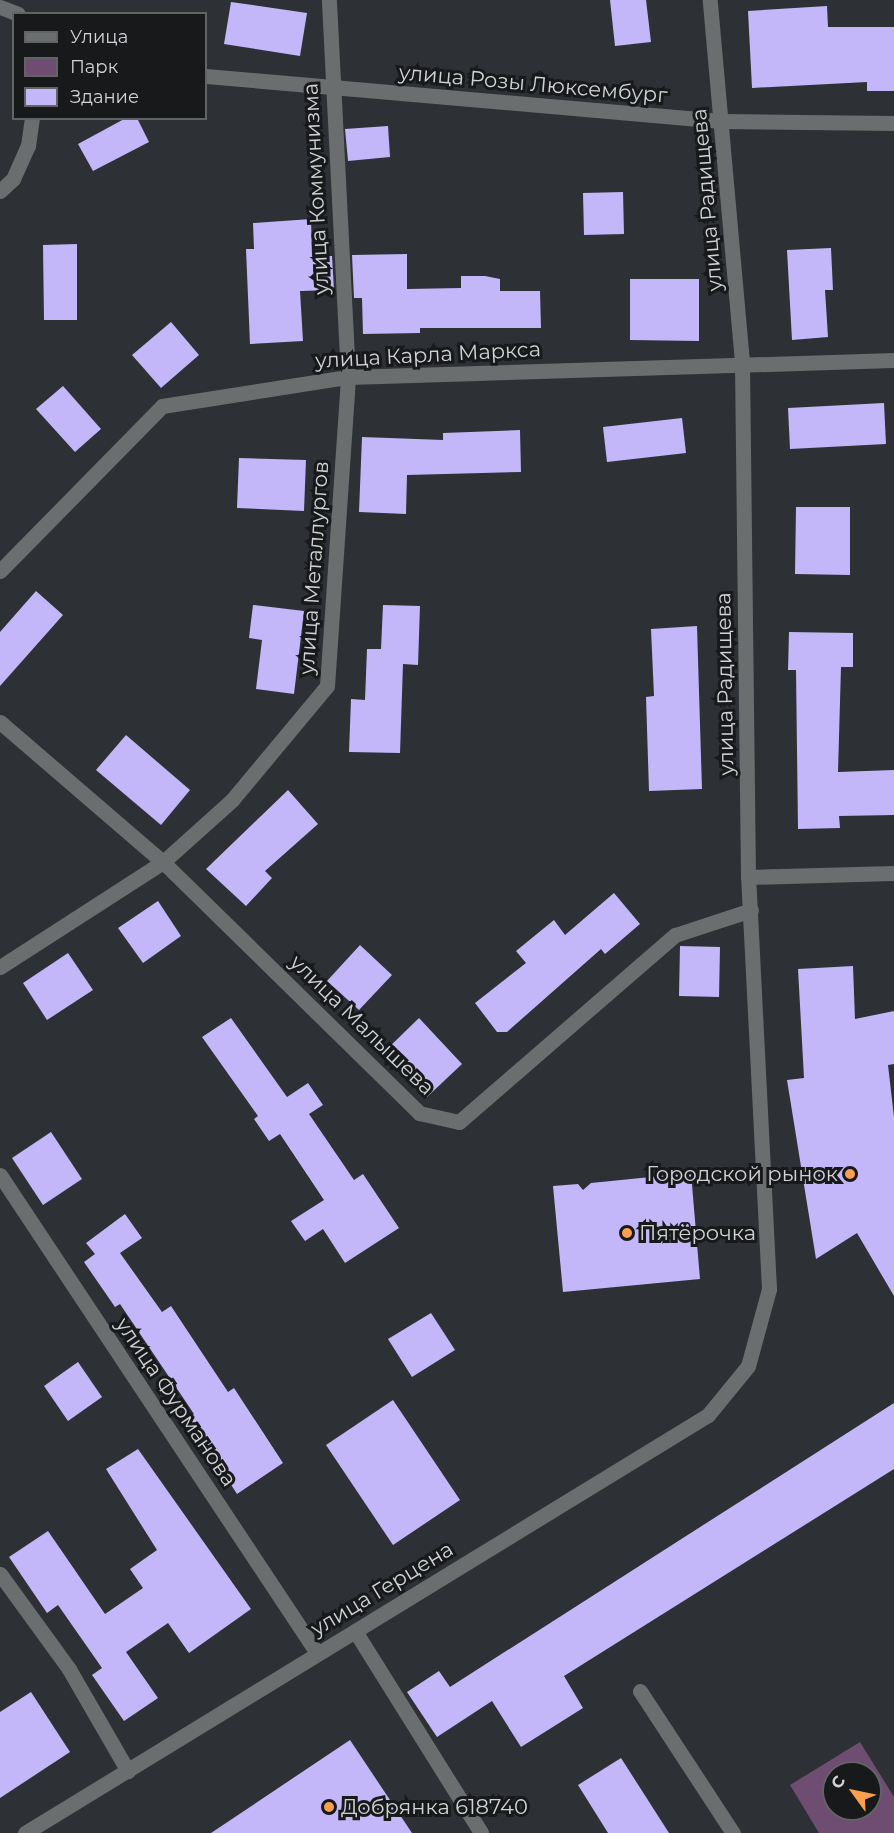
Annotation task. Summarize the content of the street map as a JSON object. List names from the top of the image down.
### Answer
{
  "streets": {
    "street": [
      "улица Розы Люксембург",
      "улица Коммунизма",
      "улица Радищева",
      "улица Карла Маркса",
      "улица Металлургов",
      "улица Малышева",
      "улица Фурманова",
      "улица Герцена"
    ]
  },
  "crossings": [
    ["улица Розы Люксембург", "улица Коммунизма"],
    ["улица Розы Люксембург", "улица Радищева"],
    ["улица Коммунизма", "улица Карла Маркса"],
    ["улица Коммунизма", "улица Металлургов"],
    ["улица Радищева", "улица Карла Маркса"],
    ["улица Радищева", "улица Малышева"],
    ["улица Радищева", "улица Герцена"],
    ["улица Карла Маркса", "улица Металлургов"],
    ["улица Металлургов", "улица Малышева"],
    ["улица Фурманова", "улица Герцена"]
  ],
  "places": ["Городской рынок", "Пятёрочка", "Добрянка 618740"],
  "legend": ["Улица", "Парк", "Здание"],
  "north": "top left"
}
